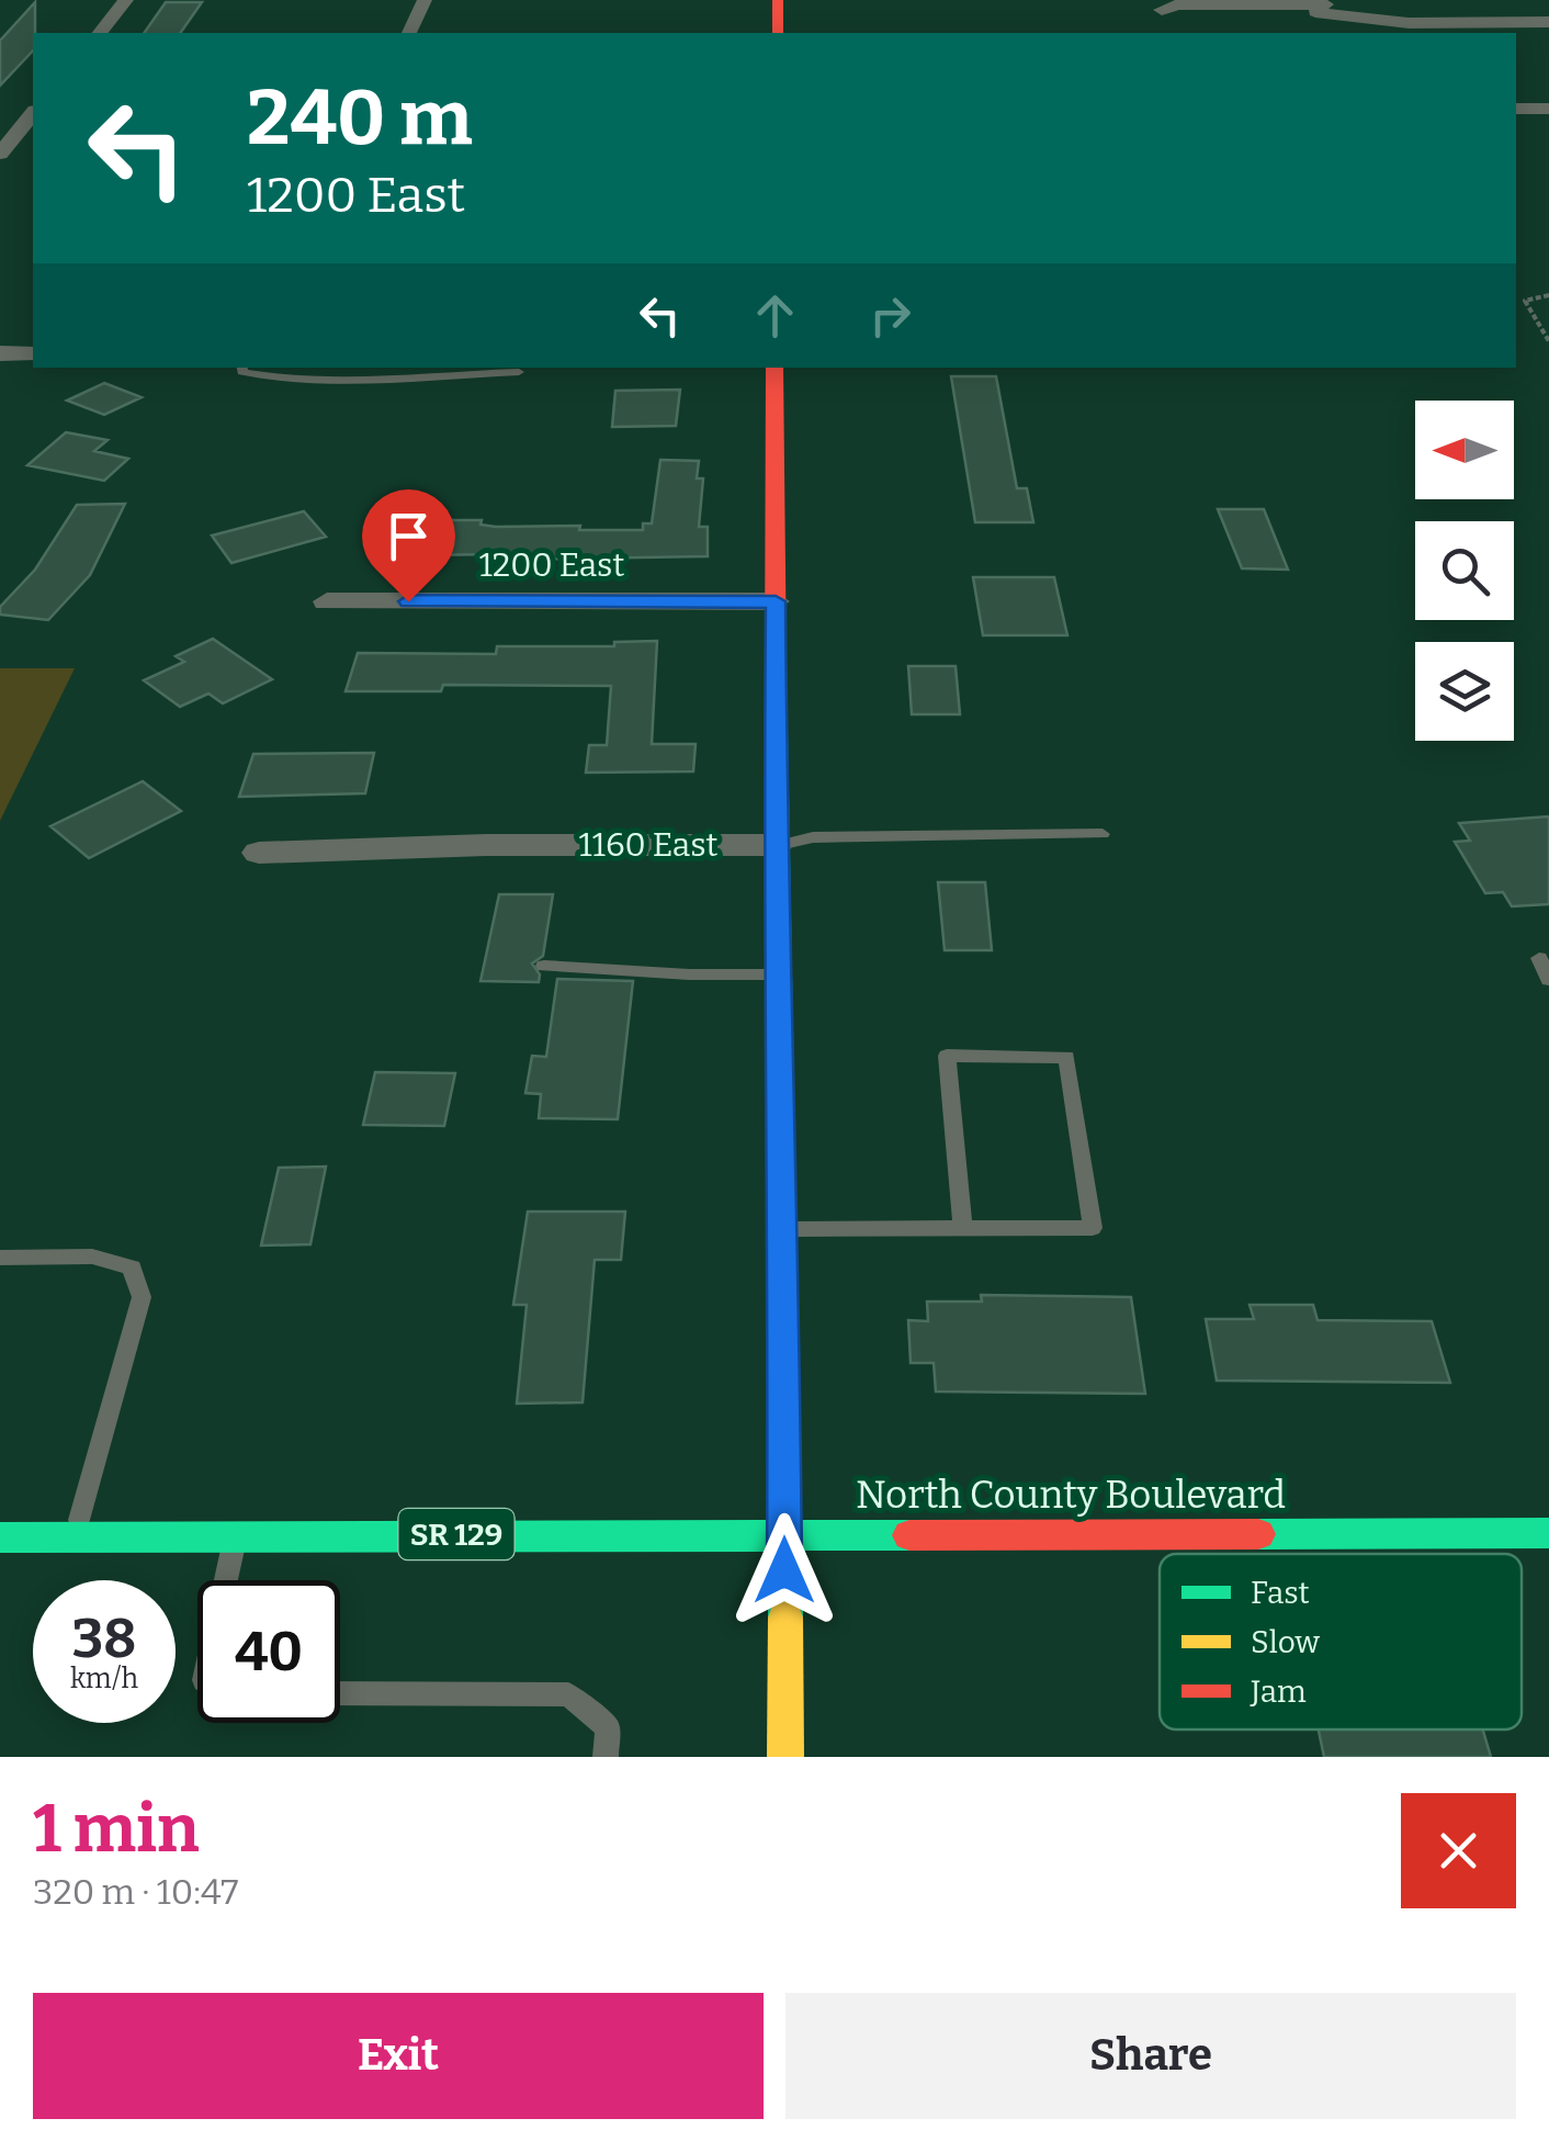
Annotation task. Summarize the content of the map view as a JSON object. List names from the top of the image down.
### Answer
{
  "streets": {
    "street": [
      "1200 East",
      "1160 East",
      "North County Boulevard",
      "SR 129"
    ]
  },
  "legend": ["Fast", "Slow", "Jam"],
  "north": "left",
  "page": {
    "turn": ["240 m", "1200 East"],
    "speed": "38 km/h",
    "limit": "40",
    "heading": ["1 min", "320 m · 10:47"],
    "buttons": ["Exit", "Share"]
  }
}
